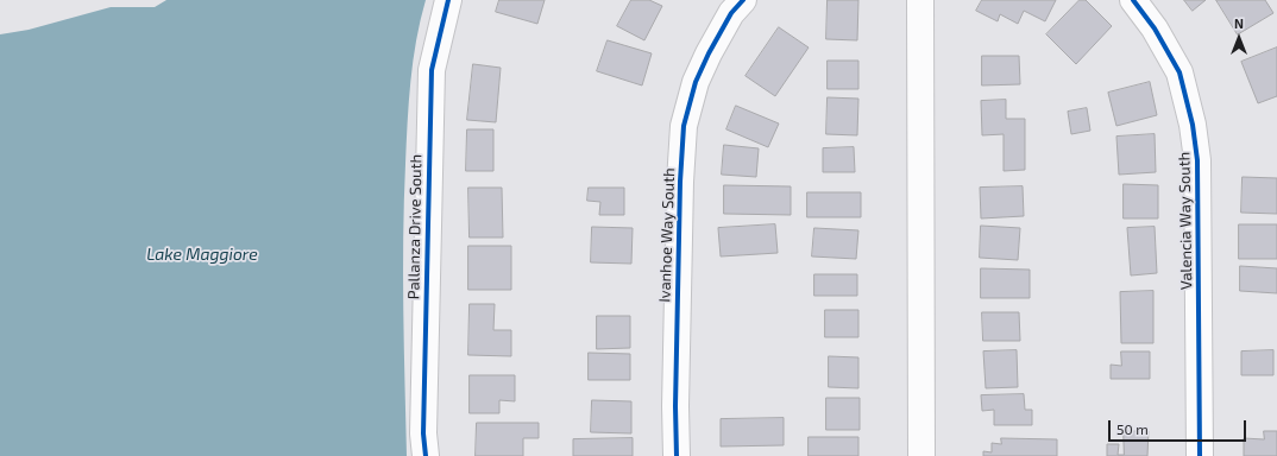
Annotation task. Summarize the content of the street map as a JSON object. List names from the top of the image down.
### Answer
{
  "streets": {
    "street": ["Valencia Way South", "Pallanza Drive South", "Ivanhoe Way South"]
  },
  "water": ["Lake Maggiore"],
  "scale_bar": "50 m",
  "north": "top"
}
